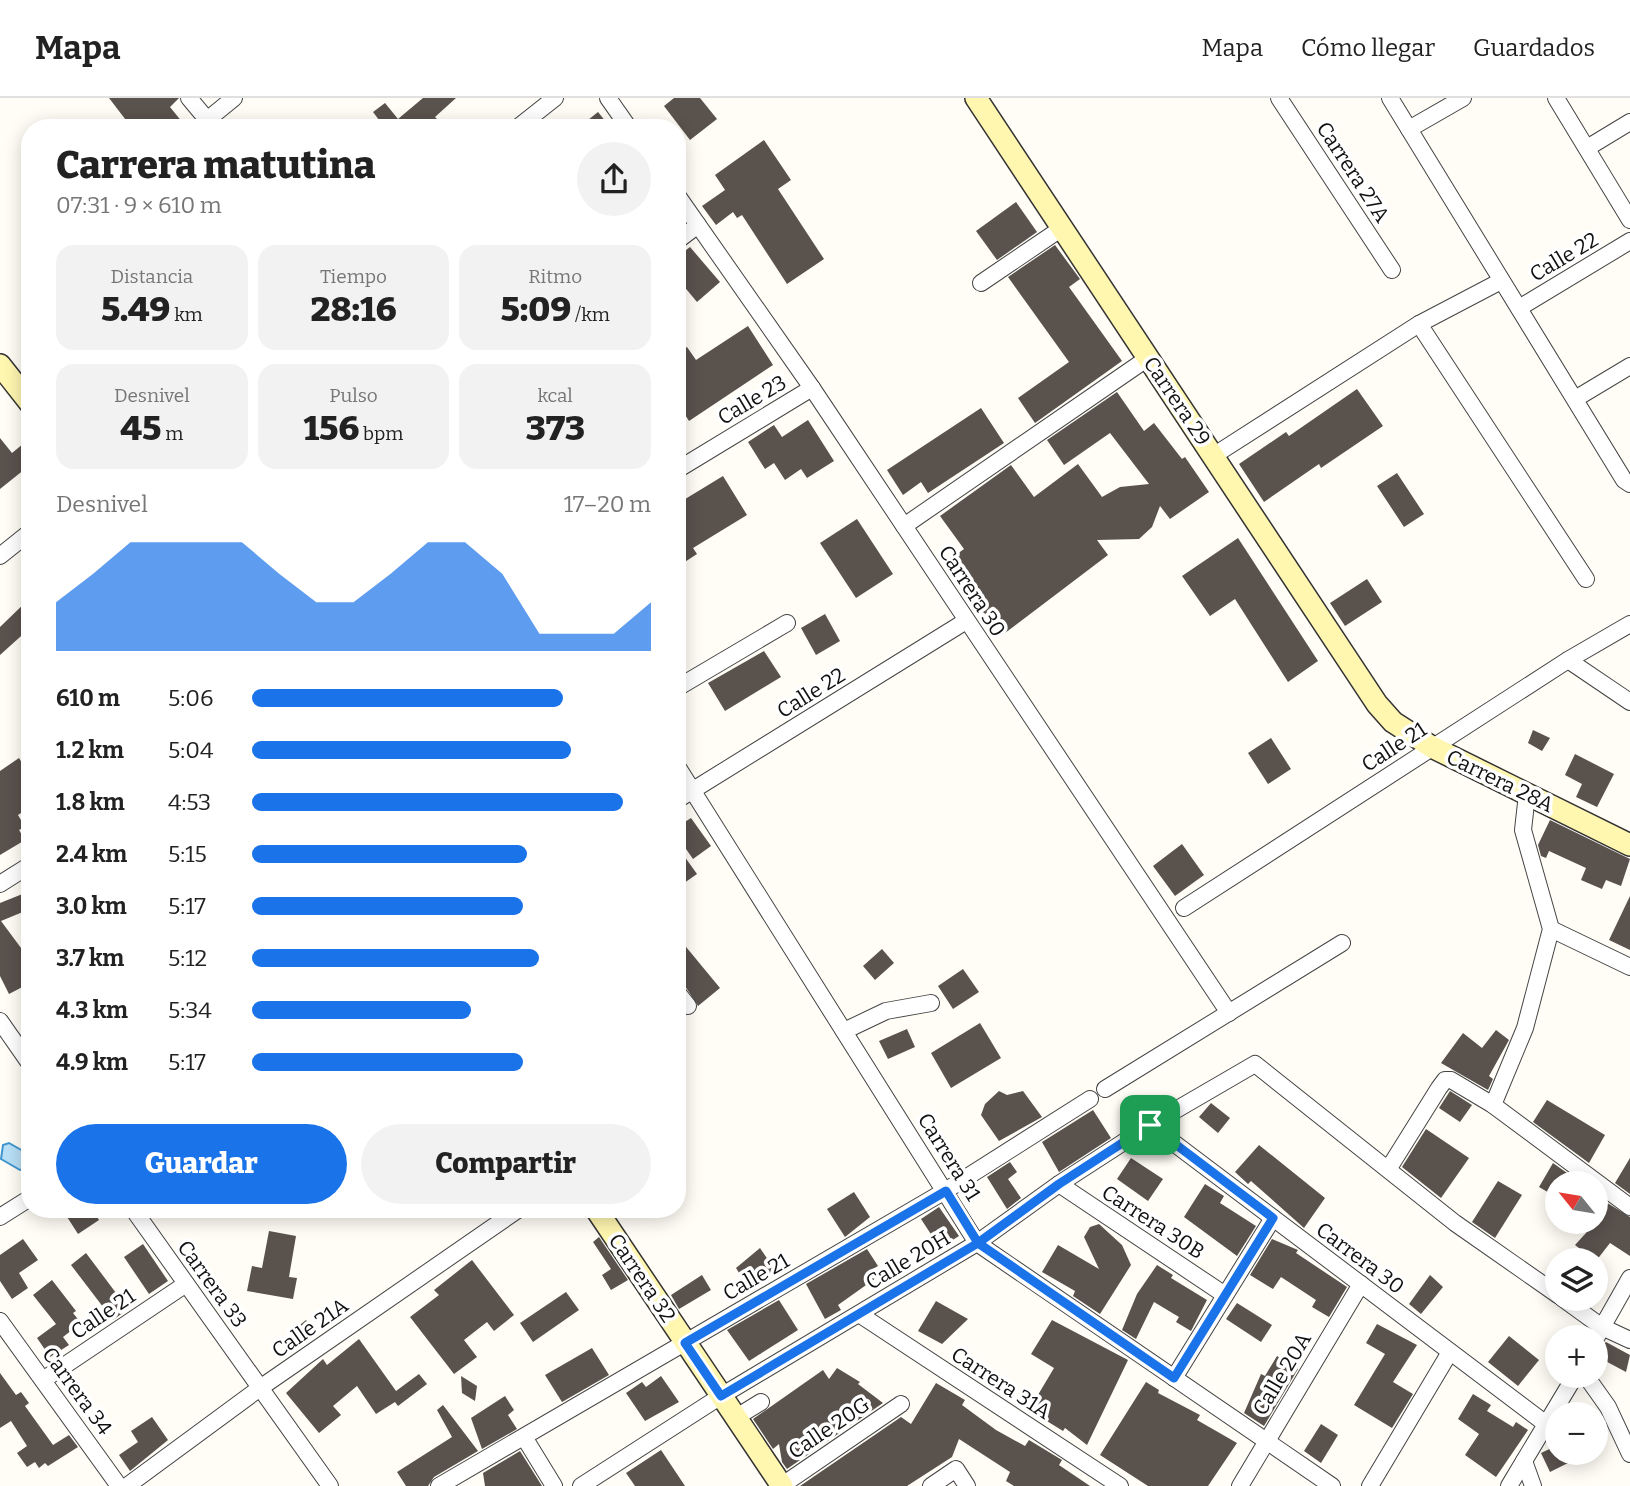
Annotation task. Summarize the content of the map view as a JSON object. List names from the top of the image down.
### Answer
{
  "streets": {
    "street": [
      "Carrera 27A",
      "Calle 22",
      "Calle 23",
      "Carrera 29",
      "Carrera 30",
      "Calle 21",
      "Carrera 28A",
      "Carrera 31",
      "Carrera 30B",
      "Calle 20H",
      "Carrera 32",
      "Carrera 33",
      "Calle 21A",
      "Calle 20A",
      "Carrera 31A",
      "Carrera 34",
      "Calle 20G"
    ]
  },
  "crossings": [
    ["Calle 22", "Carrera 30"],
    ["Calle 22", "Carrera 31"],
    ["Calle 23", "Carrera 30"],
    ["Carrera 29", "Carrera 28A"],
    ["Carrera 30", "Calle 21"],
    ["Carrera 30", "Calle 20H"],
    ["Carrera 30", "Calle 20A"],
    ["Calle 21", "Carrera 28A"],
    ["Calle 21", "Carrera 31"],
    ["Calle 21", "Carrera 32"],
    ["Calle 21", "Carrera 33"],
    ["Calle 21", "Carrera 34"],
    ["Carrera 31", "Calle 20H"],
    ["Carrera 31", "Calle 20A"],
    ["Carrera 30B", "Calle 20H"],
    ["Calle 20H", "Carrera 32"],
    ["Calle 20H", "Carrera 31A"],
    ["Carrera 32", "Calle 20G"],
    ["Carrera 33", "Calle 21A"]
  ],
  "north": "top left",
  "page": {
    "header": "Mapa",
    "nav": ["Mapa", "Cómo llegar", "Guardados"],
    "heading": ["Carrera matutina", "07:31 · 9 × 610 m"],
    "stats": [
      ["Distancia", "5.49 km"],
      ["Tiempo", "28:16"],
      ["Ritmo", "5:09 /km"],
      ["Desnivel", "45 m"],
      ["Pulso", "156 bpm"],
      ["kcal", "373"]
    ],
    "chart": ["Desnivel", "17–20 m"],
    "list": [
      {
        "name": "610 m",
        "note": "5:06"
      },
      {
        "name": "1.2 km",
        "note": "5:04"
      },
      {
        "name": "1.8 km",
        "note": "4:53"
      },
      {
        "name": "2.4 km",
        "note": "5:15"
      },
      {
        "name": "3.0 km",
        "note": "5:17"
      },
      {
        "name": "3.7 km",
        "note": "5:12"
      },
      {
        "name": "4.3 km",
        "note": "5:34"
      },
      {
        "name": "4.9 km",
        "note": "5:17"
      }
    ],
    "buttons": ["Guardar", "Compartir"],
    "map_buttons": ["+", "−"]
  }
}
